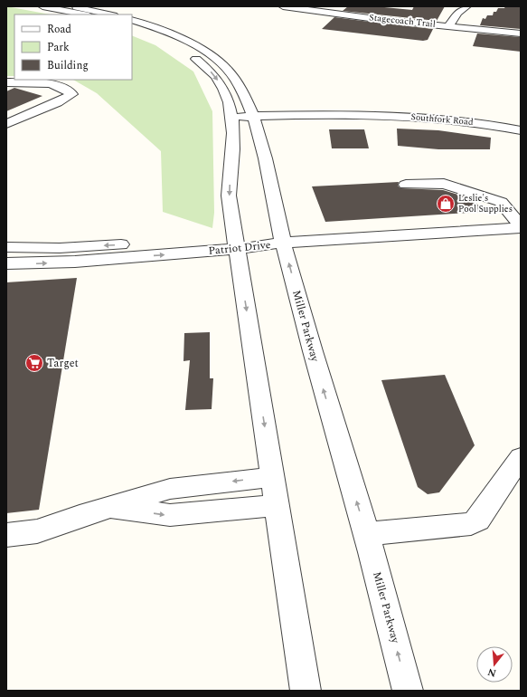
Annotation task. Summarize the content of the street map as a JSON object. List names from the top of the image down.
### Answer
{
  "streets": {
    "street": [
      "Stagecoach Trail",
      "Southfork Road",
      "Patriot Drive",
      "Miller Parkway"
    ]
  },
  "crossings": [
    ["Southfork Road", "Miller Parkway"],
    ["Patriot Drive", "Miller Parkway"]
  ],
  "places": {
    "shop": ["Leslie's Pool Supplies"],
    "supermarket": ["Target"]
  },
  "legend": ["Road", "Park", "Building"],
  "north": "bottom"
}
